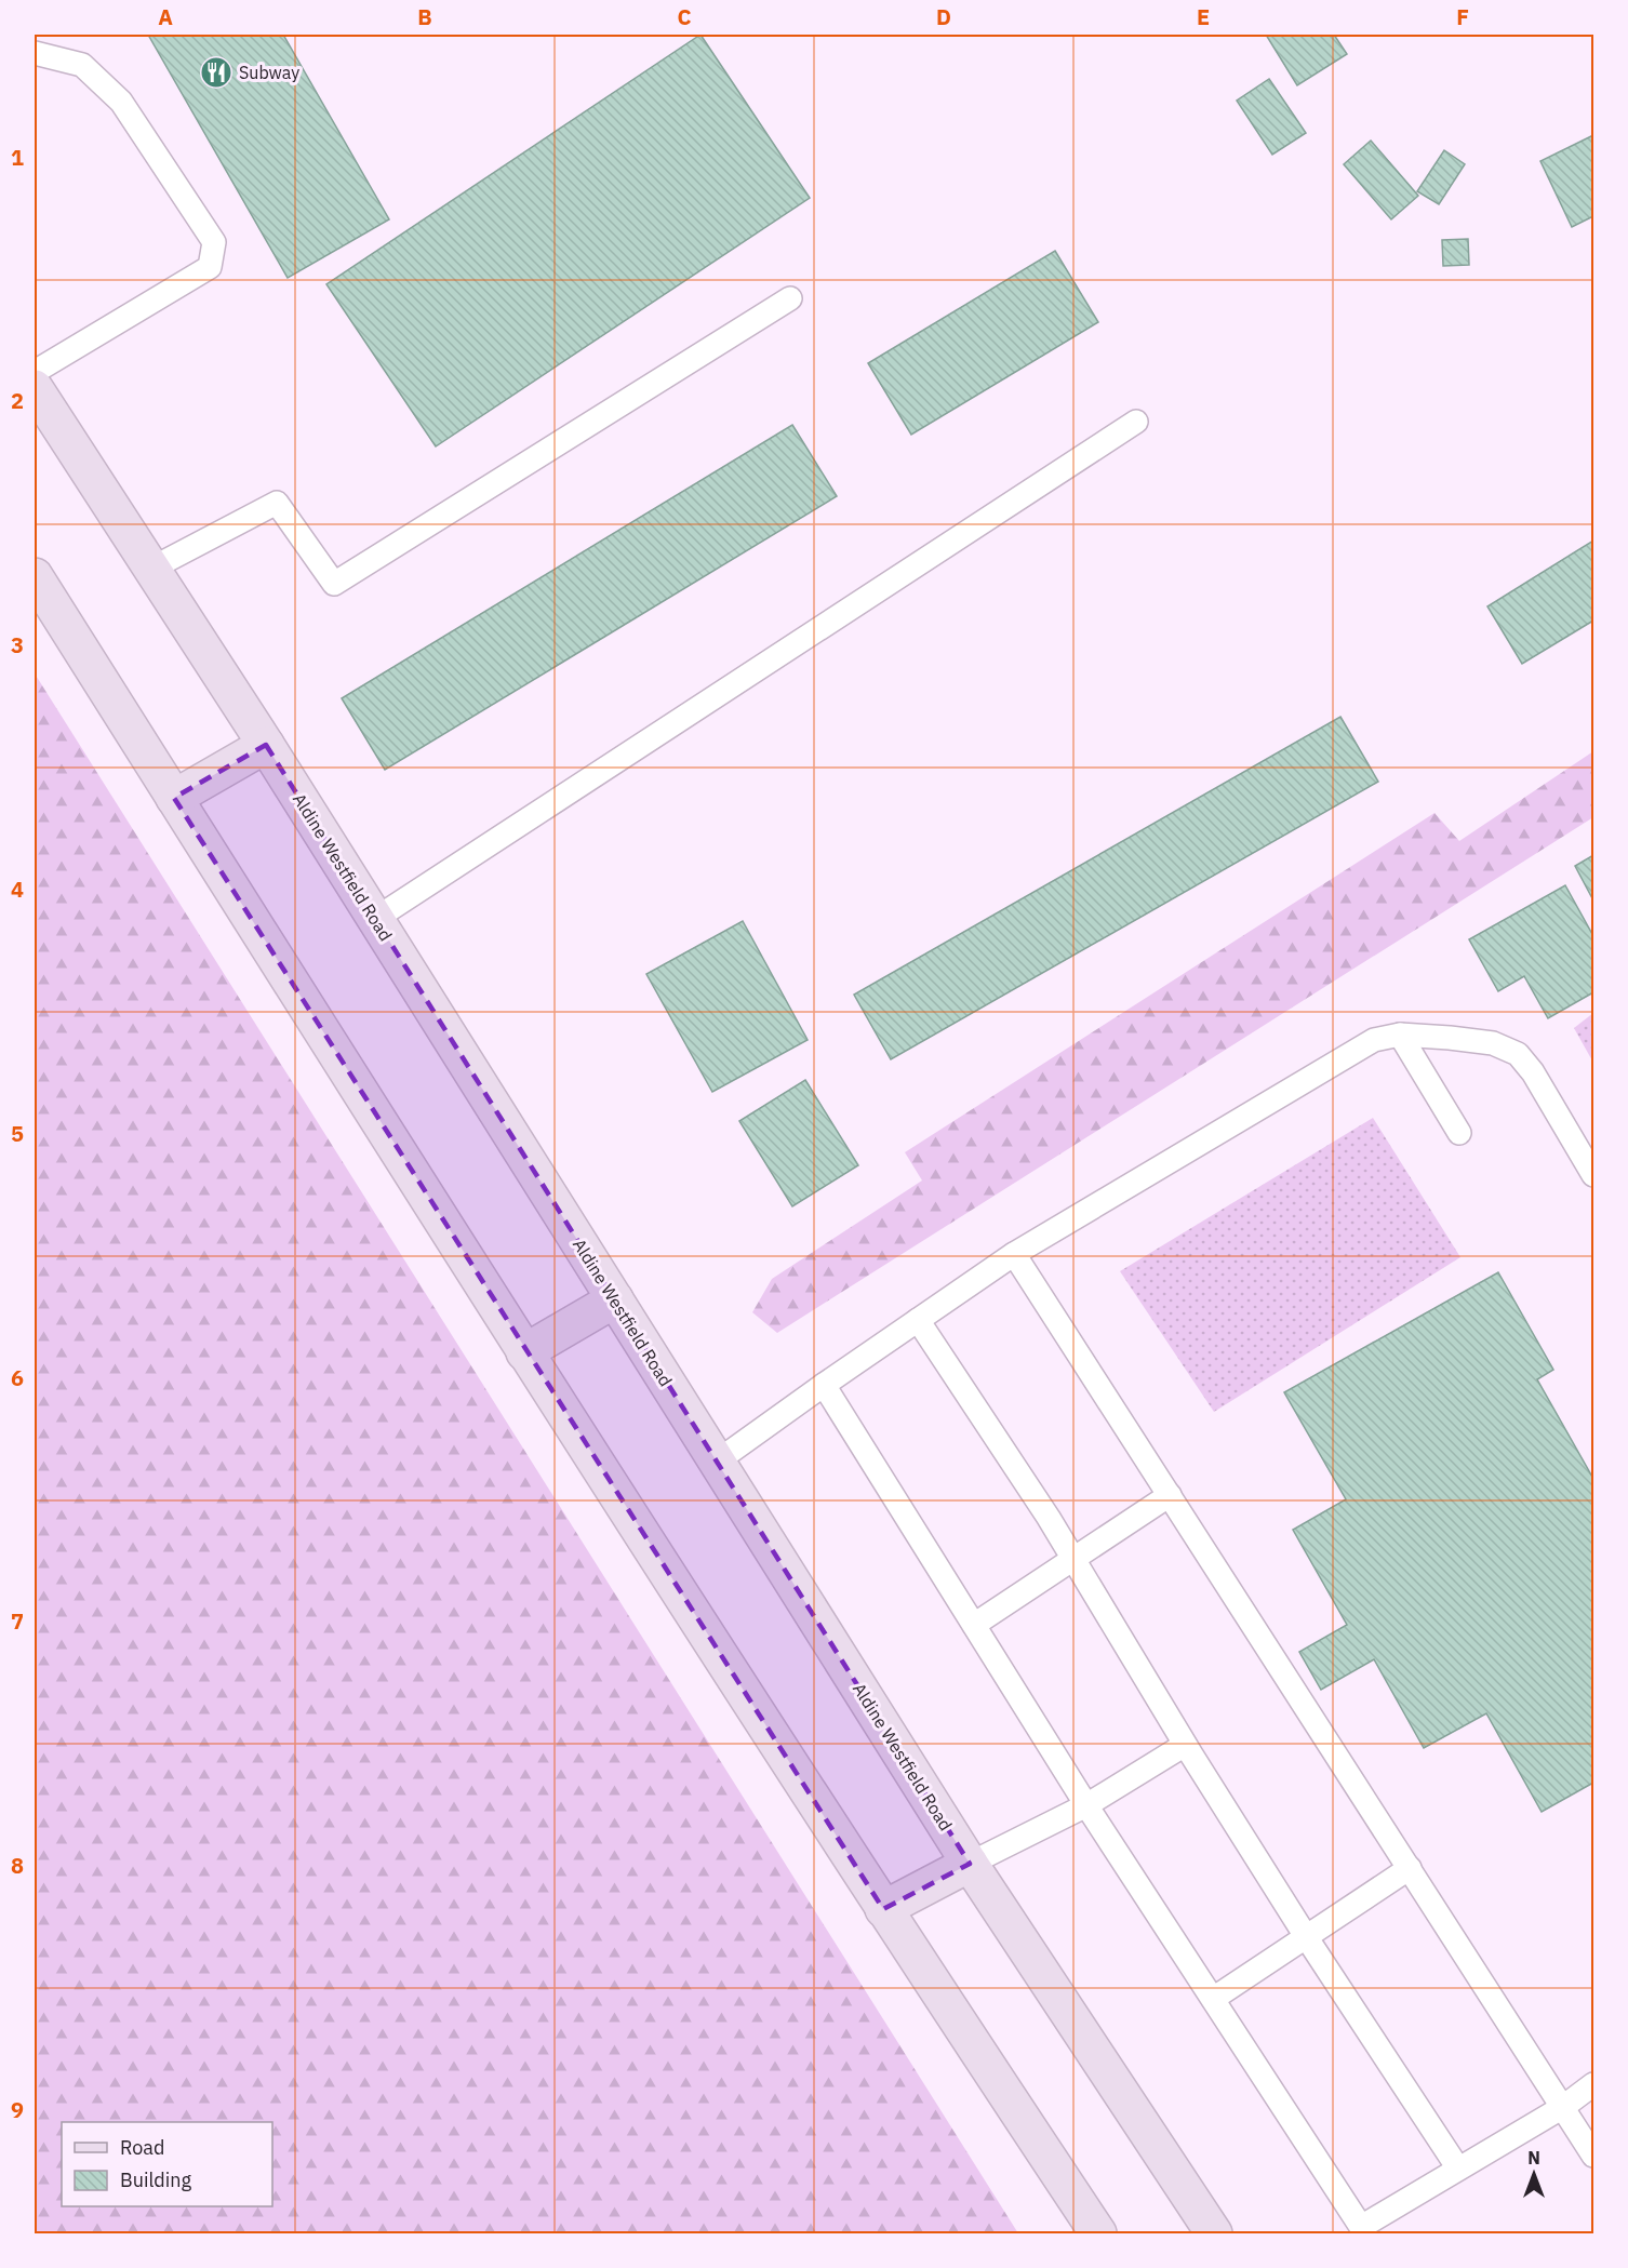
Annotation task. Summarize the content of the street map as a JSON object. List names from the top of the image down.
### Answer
{
  "streets": {
    "main road": ["Aldine Westfield Road"]
  },
  "places": {
    "restaurant": ["Subway"]
  },
  "legend": ["Road", "Building"],
  "north": "top",
  "grid": {
    "columns": [
      "A",
      "B",
      "C",
      "D",
      "E",
      "F"
    ],
    "rows": [
      "1",
      "2",
      "3",
      "4",
      "5",
      "6",
      "7",
      "8",
      "9"
    ]
  }
}
